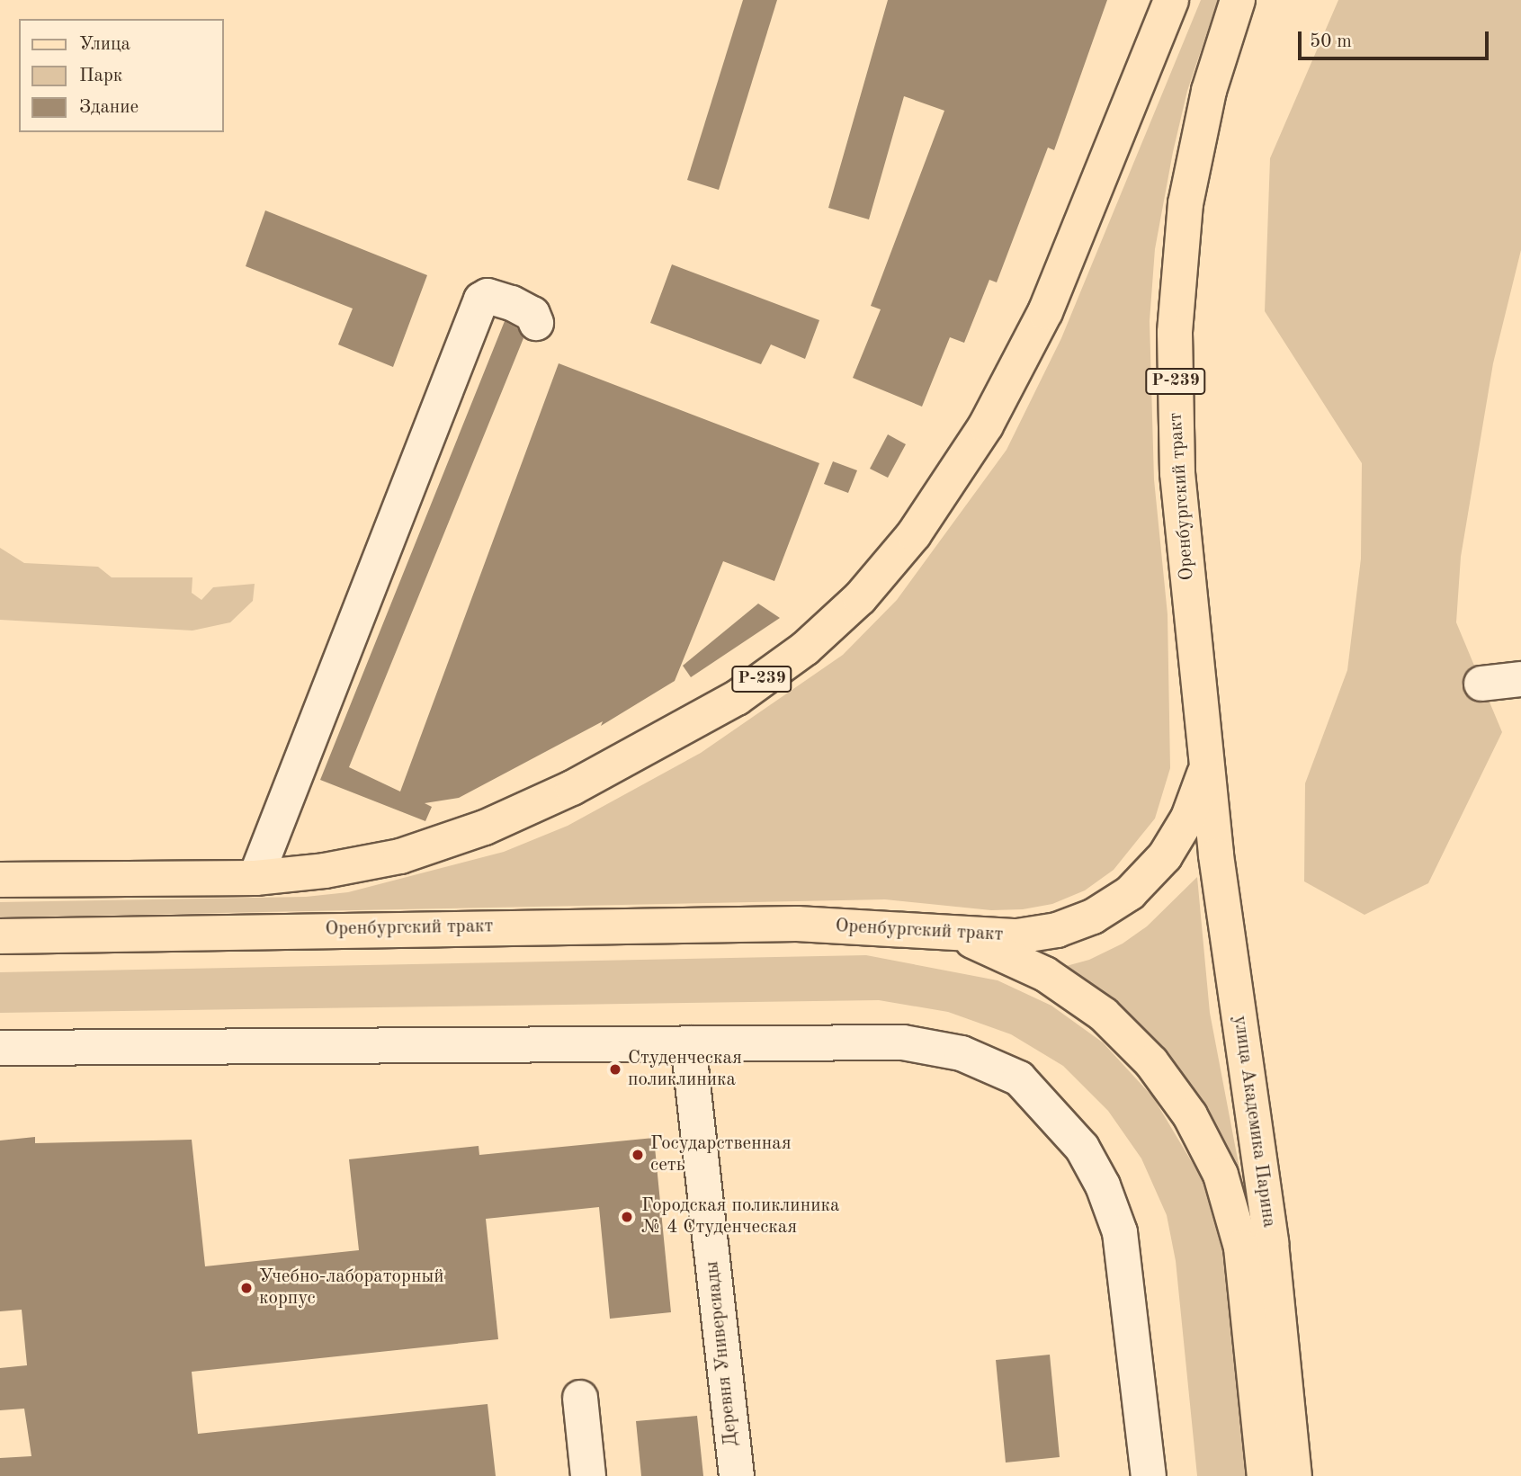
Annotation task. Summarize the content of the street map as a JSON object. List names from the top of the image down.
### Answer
{
  "streets": {
    "main road": ["Р-239", "Оренбургский тракт", "улица Академика Парина"],
    "street": ["Деревня Универсиады"]
  },
  "crossings": [
    ["Оренбургский тракт", "улица Академика Парина"]
  ],
  "places": [
    "Студенческая поликлиника",
    "Государственная сеть",
    "Городская поликлиника № 4 Студенческая",
    "Учебно-лабораторный корпус"
  ],
  "legend": ["Улица", "Парк", "Здание"],
  "scale_bar": "50 m"
}
